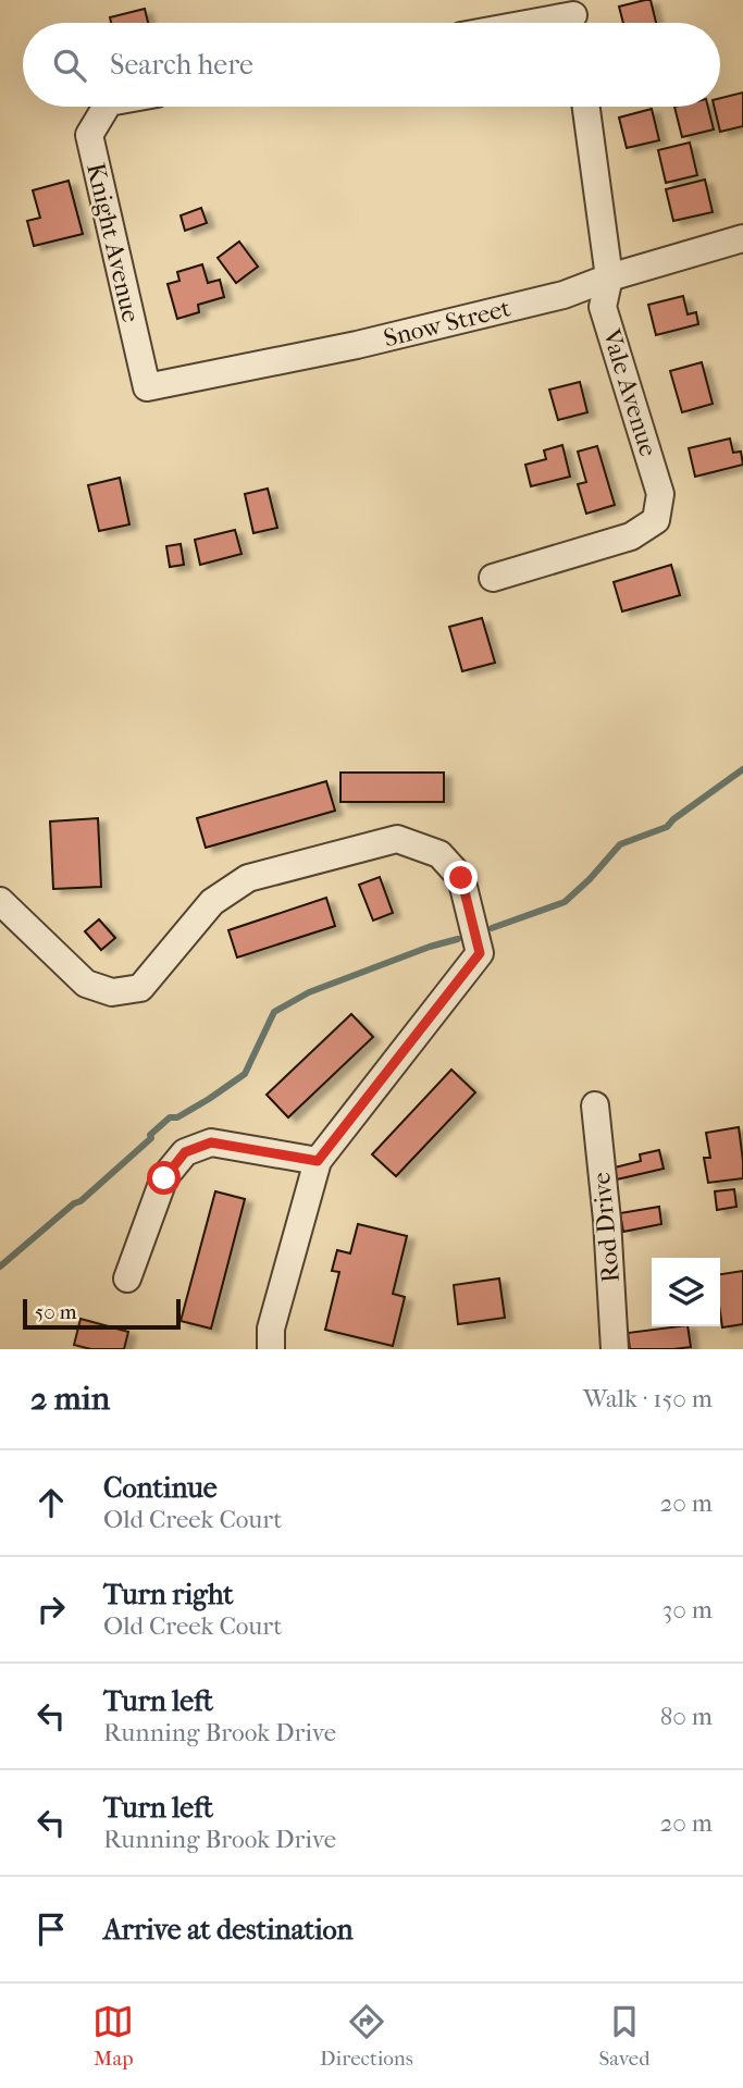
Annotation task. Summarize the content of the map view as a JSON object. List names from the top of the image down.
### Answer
{
  "streets": {
    "street": [
      "Knight Avenue",
      "Snow Street",
      "Vale Avenue",
      "Rod Drive"
    ]
  },
  "crossings": [
    ["Knight Avenue", "Snow Street"],
    ["Snow Street", "Vale Avenue"]
  ],
  "scale_bar": "50 m",
  "page": {
    "search": "Search here",
    "scale": "50 m",
    "heading": ["2 min", "Walk · 150 m"],
    "list": [
      ["Continue", "Old Creek Court", "20 m"],
      ["Turn right", "Old Creek Court", "30 m"],
      ["Turn left", "Running Brook Drive", "80 m"],
      ["Turn left", "Running Brook Drive", "20 m"],
      "Arrive at destination"
    ],
    "nav": ["Map", "Directions", "Saved"]
  }
}
